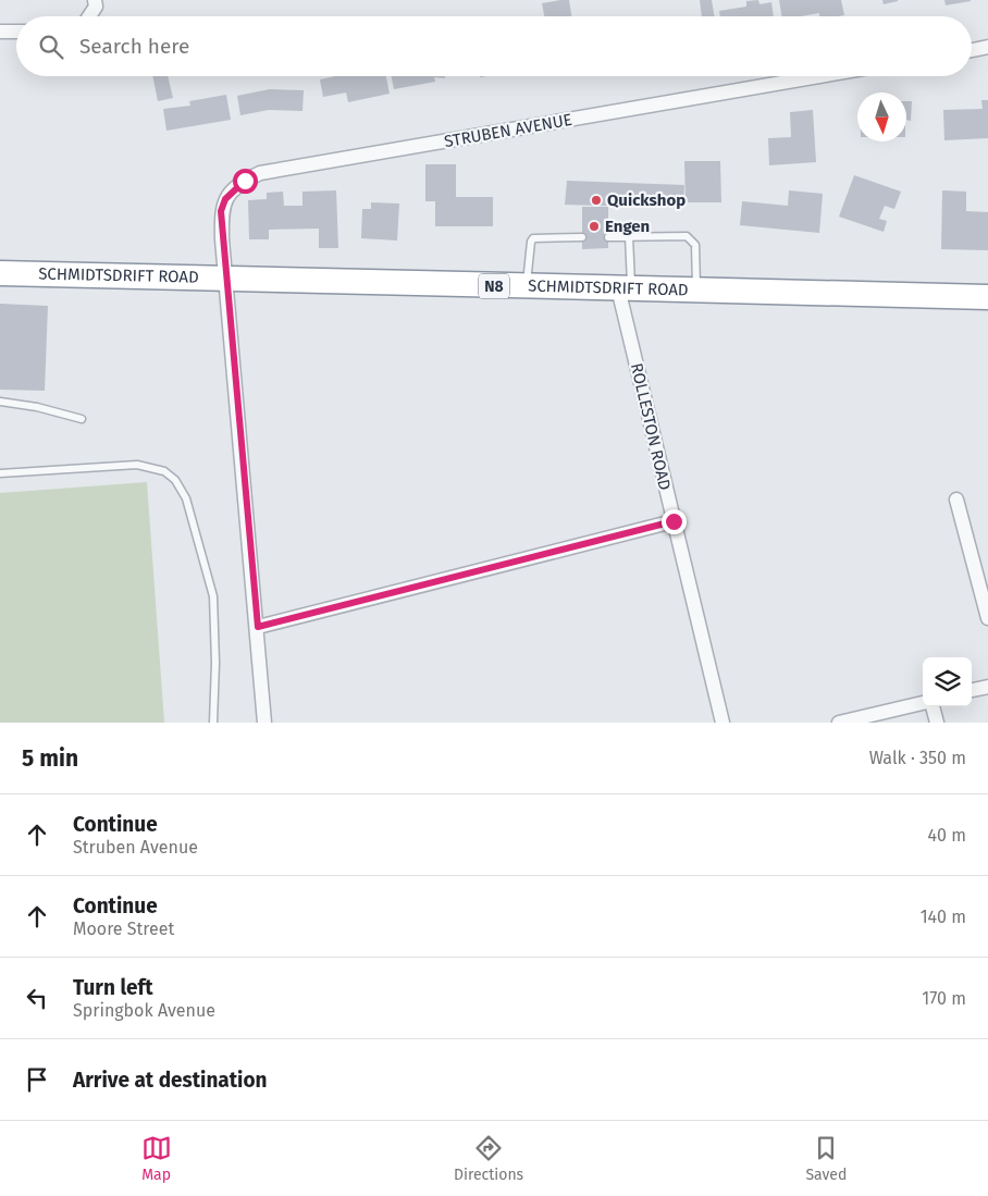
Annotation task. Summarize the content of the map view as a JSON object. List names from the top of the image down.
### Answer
{
  "streets": {
    "highway": ["SCHMIDTSDRIFT ROAD", "N8"],
    "street": ["STRUBEN AVENUE", "ROLLESTON ROAD"]
  },
  "crossings": [
    ["STRUBEN AVENUE", "SCHMIDTSDRIFT ROAD"],
    ["SCHMIDTSDRIFT ROAD", "ROLLESTON ROAD"]
  ],
  "places": ["Quickshop", "Engen"],
  "north": "bottom",
  "page": {
    "search": "Search here",
    "heading": ["5 min", "Walk · 350 m"],
    "list": [
      ["Continue", "Struben Avenue", "40 m"],
      ["Continue", "Moore Street", "140 m"],
      ["Turn left", "Springbok Avenue", "170 m"],
      "Arrive at destination"
    ],
    "nav": ["Map", "Directions", "Saved"]
  }
}
